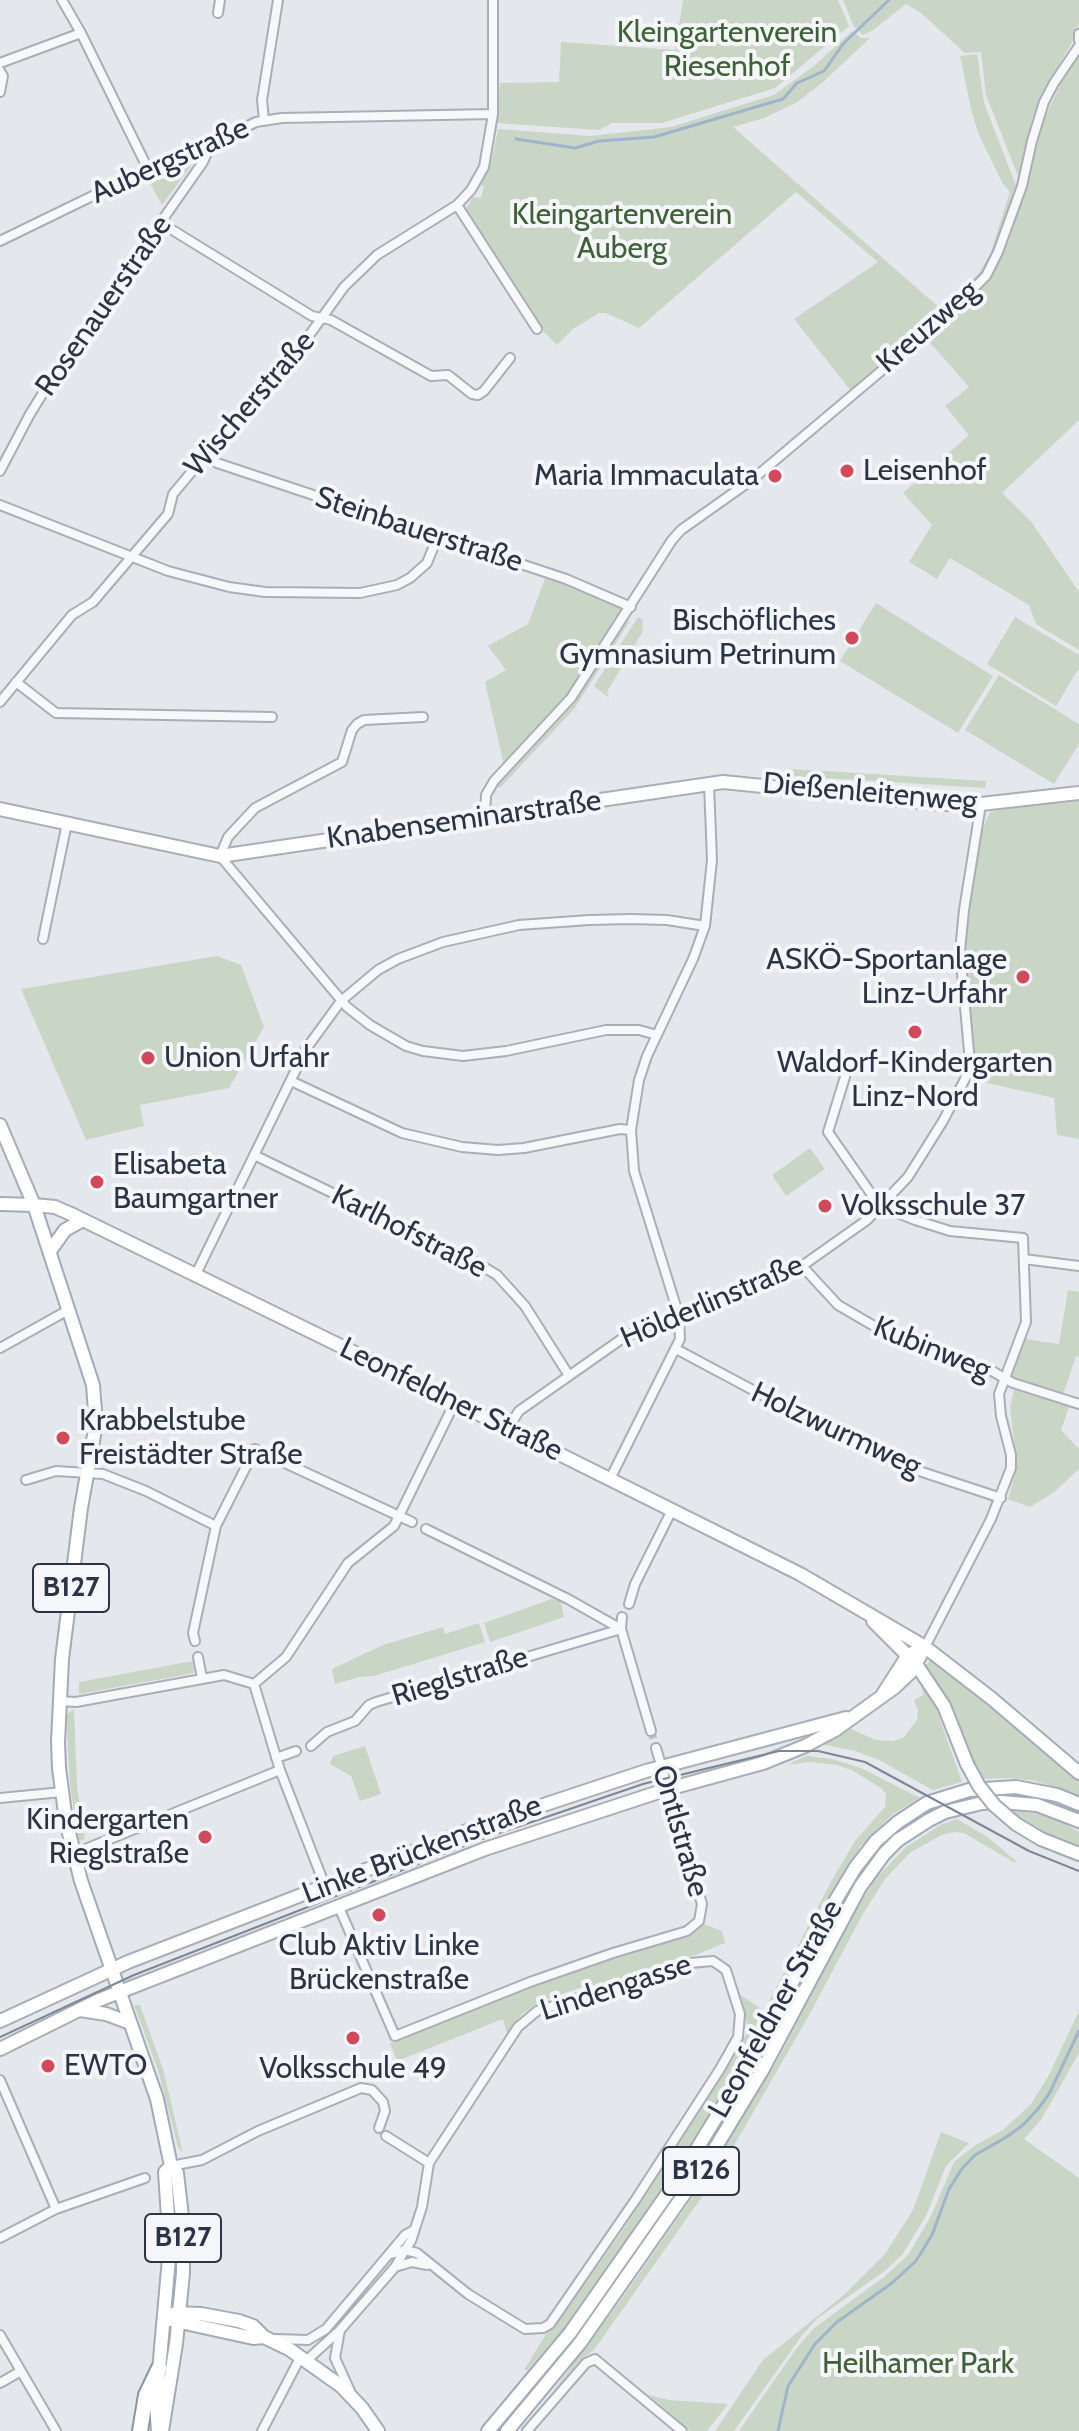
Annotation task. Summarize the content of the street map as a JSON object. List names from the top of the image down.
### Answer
{
  "streets": {
    "main road": [
      "Dießenleitenweg",
      "Knabenseminarstraße",
      "Leonfeldner Straße",
      "B127",
      "Linke Brückenstraße",
      "B126"
    ],
    "street": [
      "Aubergstraße",
      "Rosenauerstraße",
      "Kreuzweg",
      "Wischerstraße",
      "Steinbauerstraße",
      "Karlhofstraße",
      "Hölderlinstraße",
      "Kubinweg",
      "Holzwurmweg",
      "Rieglstraße",
      "Ontlstraße",
      "Lindengasse"
    ]
  },
  "crossings": [
    ["Aubergstraße", "Rosenauerstraße"],
    ["Aubergstraße", "Wischerstraße"],
    ["Kreuzweg", "Steinbauerstraße"],
    ["Kreuzweg", "Knabenseminarstraße"],
    ["Wischerstraße", "Steinbauerstraße"],
    ["Dießenleitenweg", "Knabenseminarstraße"],
    ["Dießenleitenweg", "Hölderlinstraße"],
    ["Karlhofstraße", "Hölderlinstraße"],
    ["Hölderlinstraße", "Kubinweg"],
    ["Hölderlinstraße", "Leonfeldner Straße"],
    ["Leonfeldner Straße", "B127"],
    ["Leonfeldner Straße", "Linke Brückenstraße"],
    ["B127", "Linke Brückenstraße"],
    ["Rieglstraße", "Ontlstraße"],
    ["Ontlstraße", "Linke Brückenstraße"]
  ],
  "parks": ["Kleingartenverein Riesenhof", "Kleingartenverein Auberg", "Heilhamer Park"],
  "places": [
    "Leisenhof",
    "Maria Immaculata",
    "Bischöfliches Gymnasium Petrinum",
    "ASKÖ-Sportanlage Linz-Urfahr",
    "Waldorf-Kindergarten Linz-Nord",
    "Union Urfahr",
    "Elisabeta Baumgartner",
    "Volksschule 37",
    "Krabbelstube Freistädter Straße",
    "Kindergarten Rieglstraße",
    "Club Aktiv Linke Brückenstraße",
    "Volksschule 49",
    "EWTO"
  ]
}
